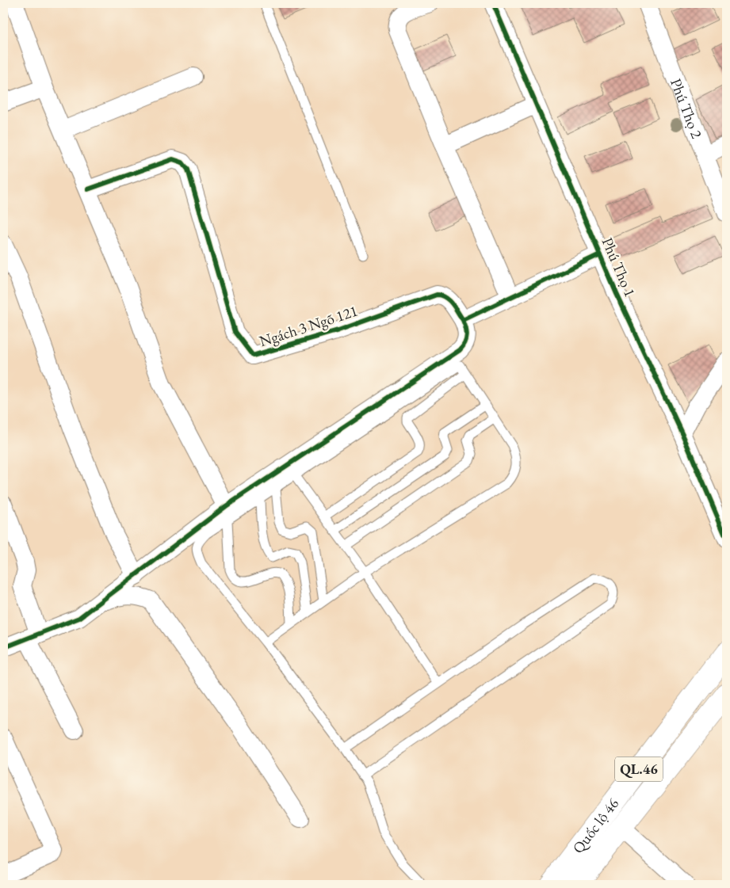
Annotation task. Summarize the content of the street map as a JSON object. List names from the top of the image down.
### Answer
{
  "streets": {
    "highway": ["QL.46", "Quốc lộ 46"],
    "street": ["Phú Thọ 2", "Phú Thọ 1", "Ngách 3 Ngõ 121"]
  }
}
